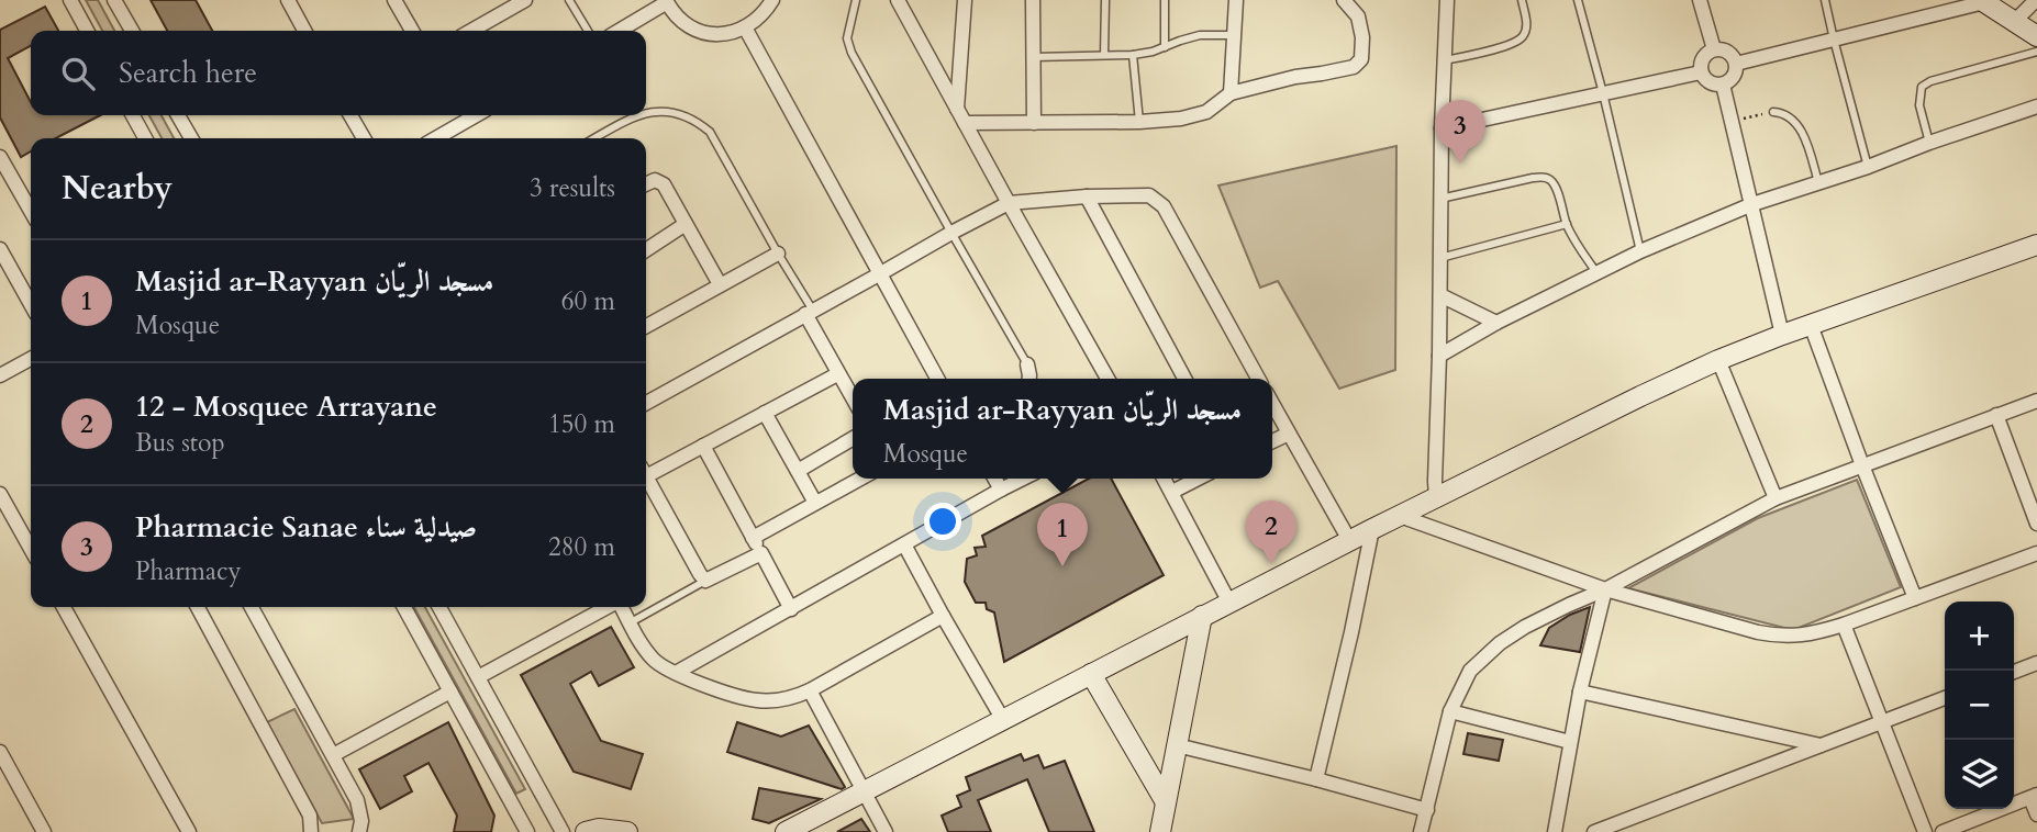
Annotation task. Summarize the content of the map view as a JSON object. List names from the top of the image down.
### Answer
{
  "page": {
    "search": "Search here",
    "pins": ["3", "2", "1"],
    "heading": ["Nearby", "3 results"],
    "list": [
      {
        "mark": "1",
        "name": "Masjid ar-Rayyan مسجد الريّان",
        "note": "Mosque",
        "value": "60 m"
      },
      {
        "mark": "2",
        "name": "12 - Mosquee Arrayane",
        "note": "Bus stop",
        "value": "150 m"
      },
      {
        "mark": "3",
        "name": "Pharmacie Sanae صيدلية سناء",
        "note": "Pharmacy",
        "value": "280 m"
      }
    ],
    "popup": ["Masjid ar-Rayyan مسجد الريّان", "Mosque"],
    "map_buttons": ["+", "−"]
  }
}
